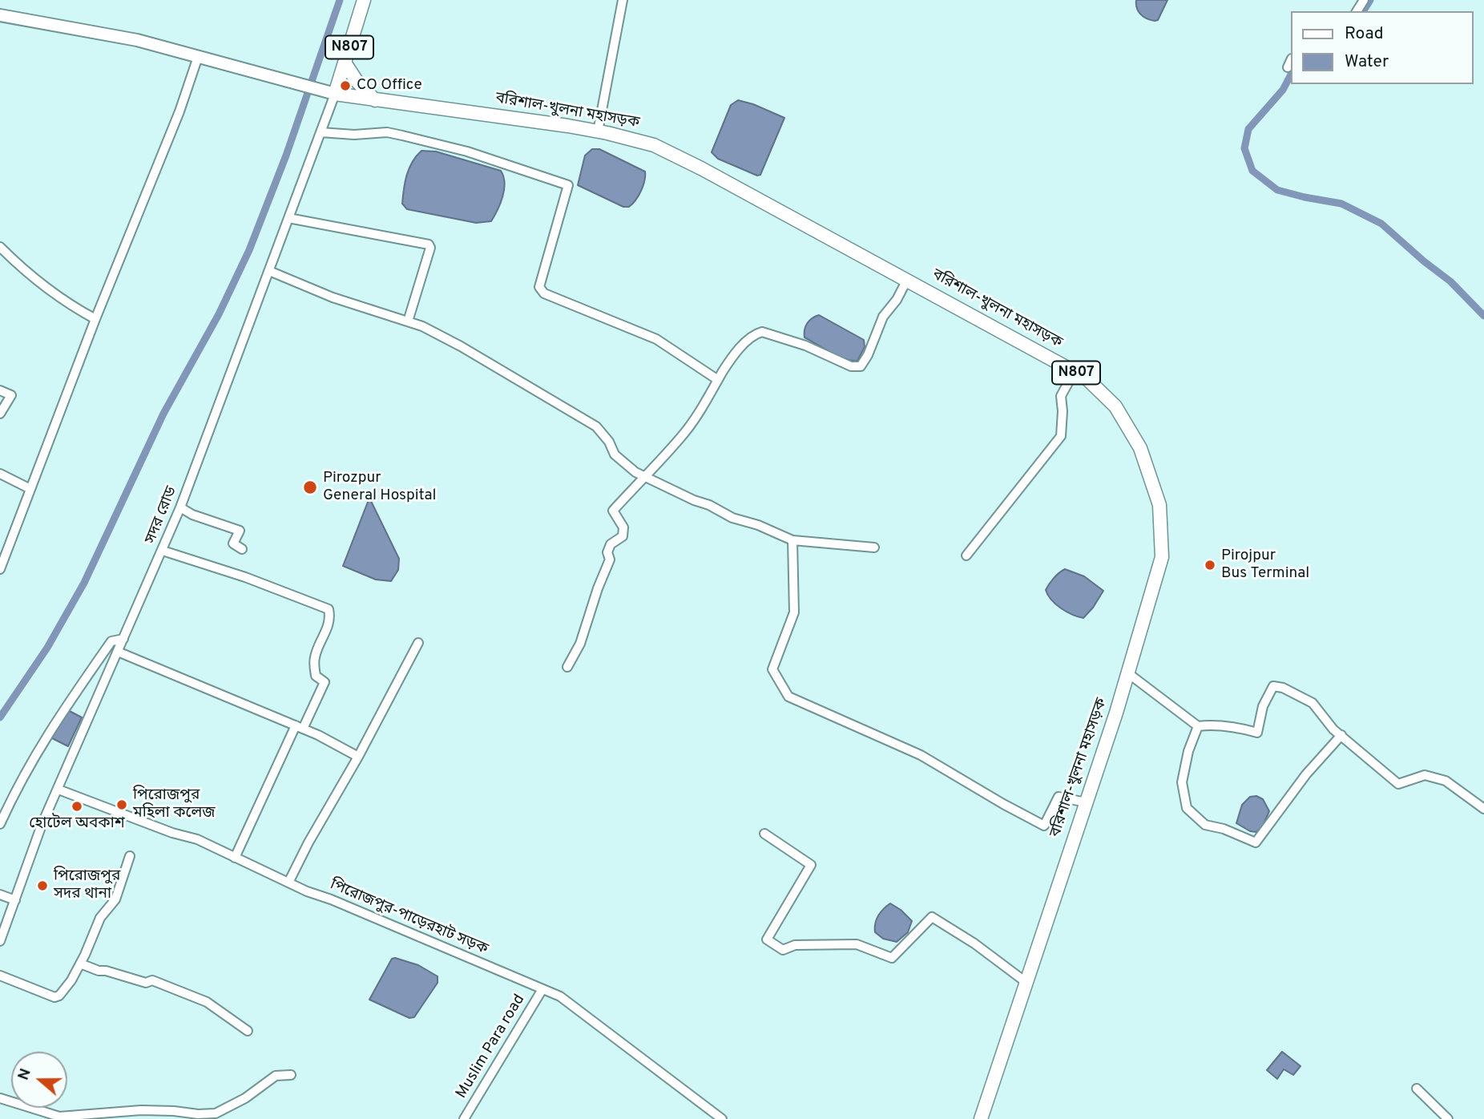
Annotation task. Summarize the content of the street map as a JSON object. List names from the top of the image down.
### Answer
{
  "streets": {
    "highway": ["N807", "বরিশাল-খুলনা মহাসড়ক"],
    "street": ["সদর রোড", "পিরোজপুর-পাড়েরহাট সড়ক", "Muslim Para road"]
  },
  "crossings": [
    ["N807", "বরিশাল-খুলনা মহাসড়ক"],
    ["N807", "সদর রোড"],
    ["বরিশাল-খুলনা মহাসড়ক", "সদর রোড"],
    ["সদর রোড", "পিরোজপুর-পাড়েরহাট সড়ক"],
    ["পিরোজপুর-পাড়েরহাট সড়ক", "Muslim Para road"]
  ],
  "places": [
    "CO Office",
    "Pirozpur General Hospital",
    "Pirojpur Bus Terminal",
    "পিরোজপুর মহিলা কলেজ",
    "হোটেল অবকাশ",
    "পিরোজপুর সদর থানা"
  ],
  "legend": ["Road", "Water"],
  "north": "left"
}
